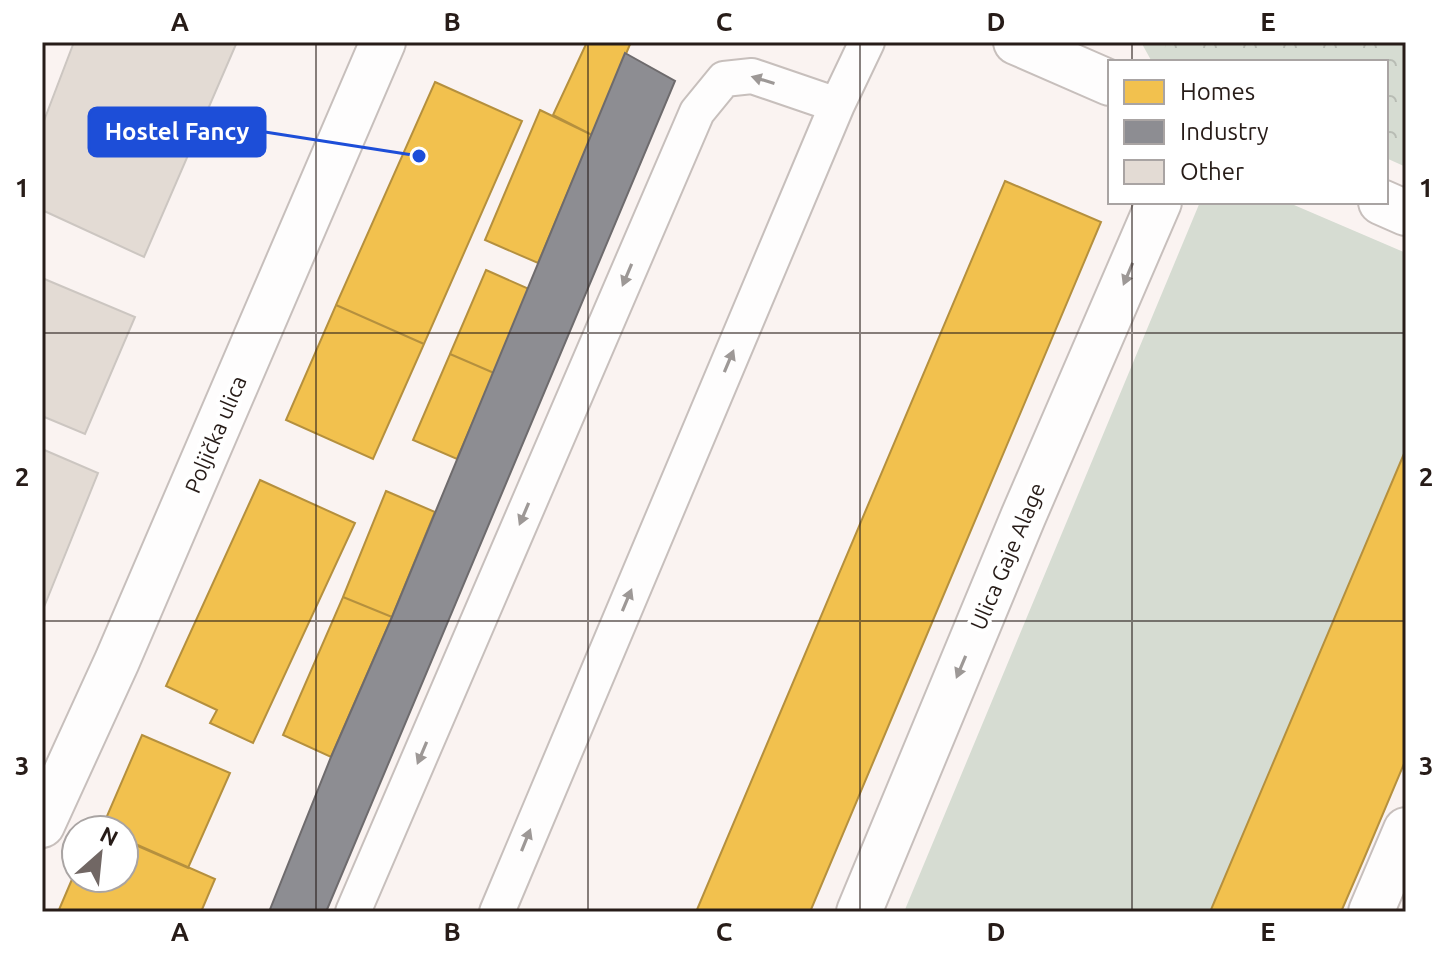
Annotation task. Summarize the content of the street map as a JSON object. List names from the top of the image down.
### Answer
{
  "streets": {
    "street": ["Poljička ulica", "Ulica Gaje Alage"]
  },
  "one_way": ["Ulica Gaje Alage"],
  "places": ["Hostel Fancy"],
  "legend": ["Homes", "Industry", "Other"],
  "north": "top right",
  "grid": {
    "columns": [
      "A",
      "B",
      "C",
      "D",
      "E"
    ],
    "rows": ["1", "2", "3"]
  }
}
